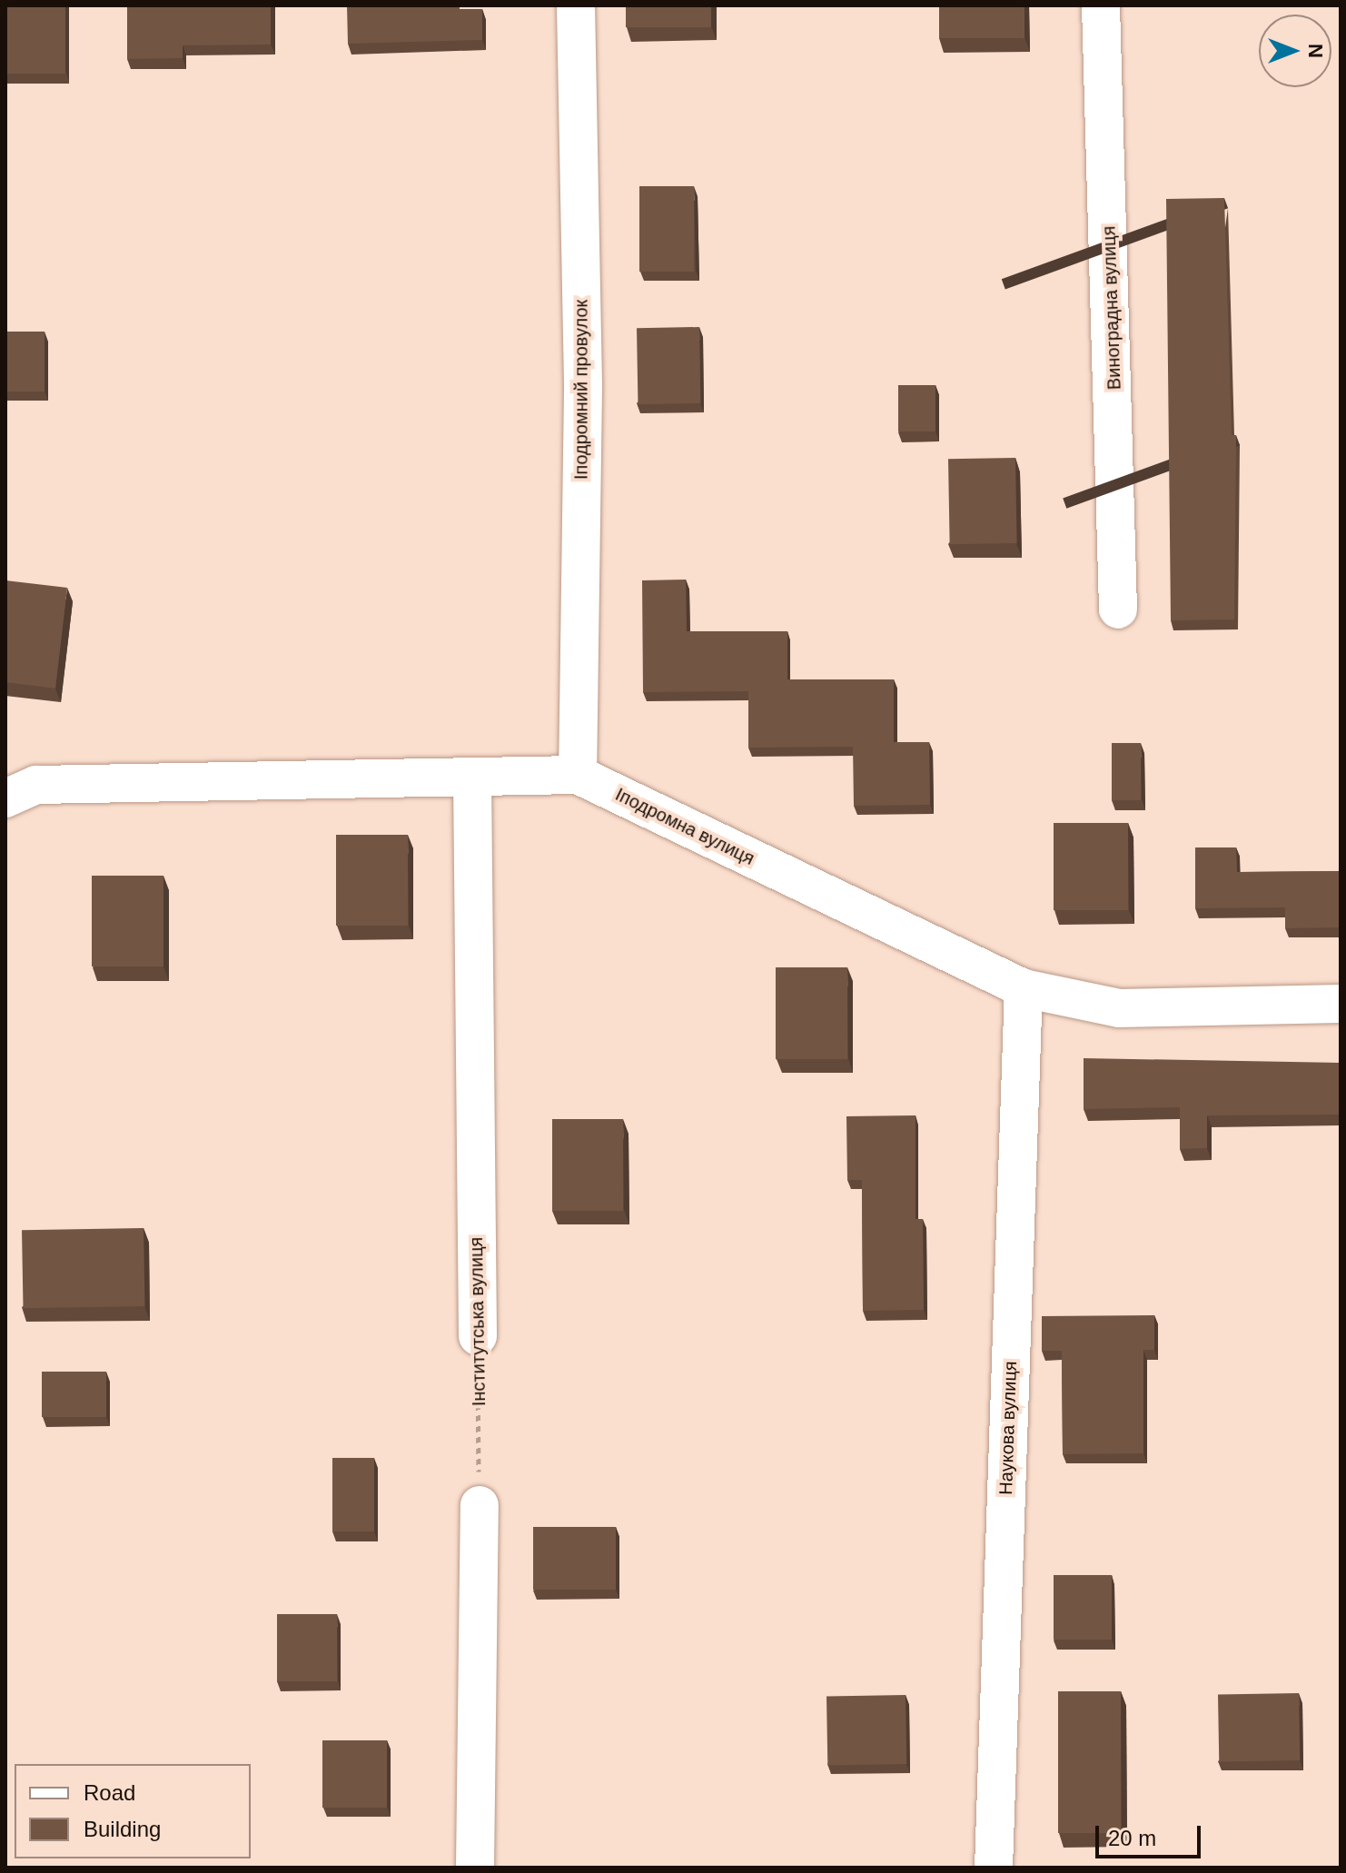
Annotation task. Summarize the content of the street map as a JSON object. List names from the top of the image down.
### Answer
{
  "streets": {
    "street": [
      "Виноградна вулиця",
      "Іподромний провулок",
      "Іподромна вулиця",
      "Інститутська вулиця",
      "Наукова вулиця"
    ]
  },
  "crossings": [
    ["Іподромний провулок", "Іподромна вулиця"],
    ["Іподромна вулиця", "Інститутська вулиця"],
    ["Іподромна вулиця", "Наукова вулиця"]
  ],
  "legend": ["Road", "Building"],
  "scale_bar": "20 m",
  "north": "right"
}
